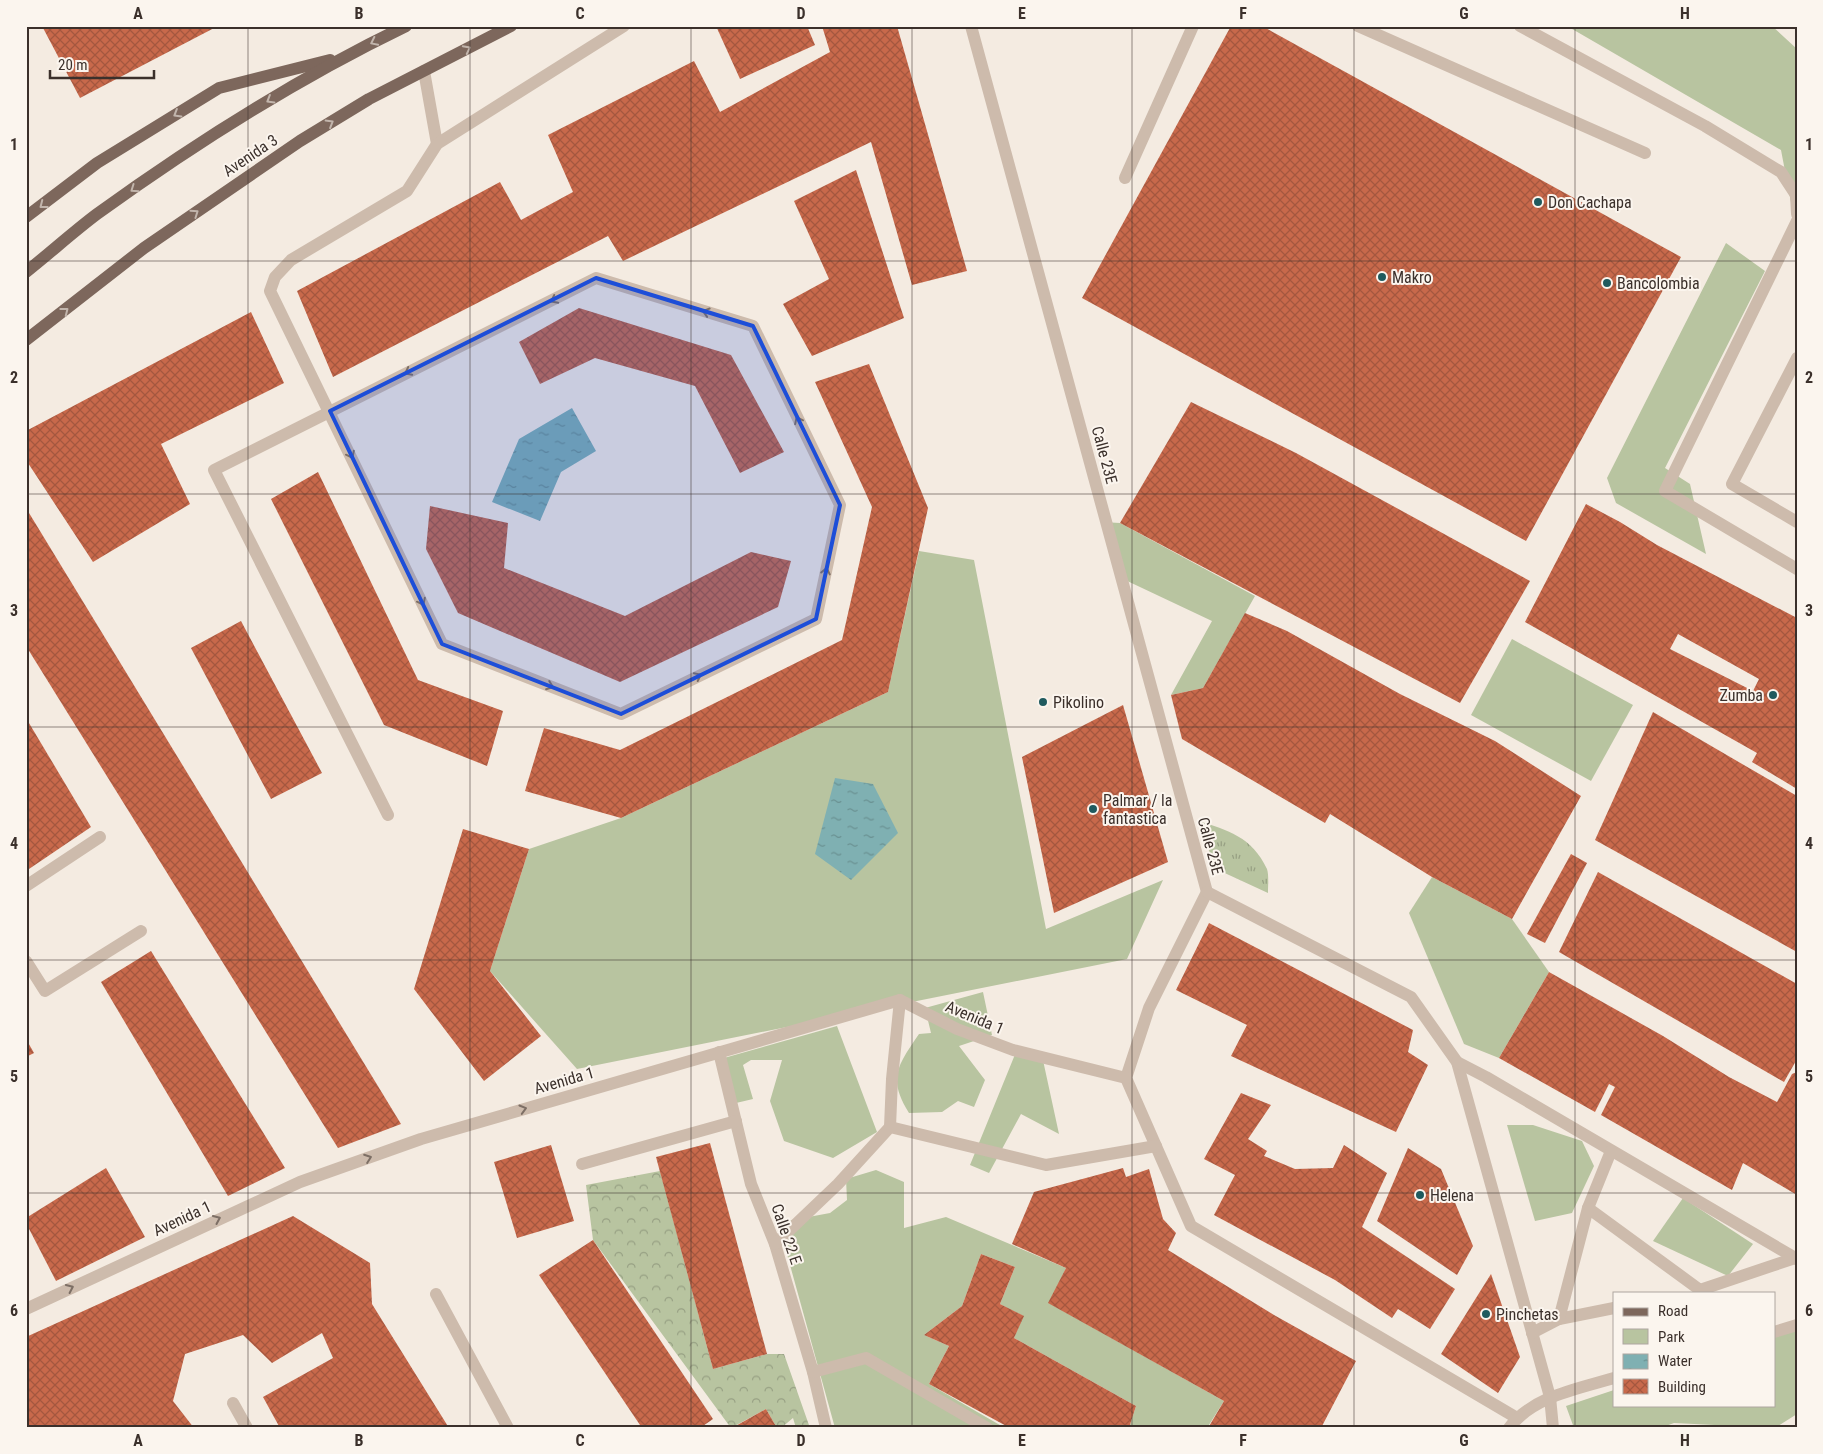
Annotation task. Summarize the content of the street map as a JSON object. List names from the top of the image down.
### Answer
{
  "streets": {
    "main road": ["Avenida 3"],
    "street": ["Calle 23E", "Avenida 1", "Calle 22 E"]
  },
  "crossings": [
    ["Avenida 1", "Calle 22 E"]
  ],
  "one_way": ["Avenida 1"],
  "places": [
    "Don Cachapa",
    "Makro",
    "Bancolombia",
    "Zumba",
    "Pikolino",
    "Palmar / la fantastica",
    "Helena",
    "Pinchetas"
  ],
  "legend": [
    "Road",
    "Park",
    "Water",
    "Building"
  ],
  "scale_bar": "20 m",
  "grid": {
    "columns": [
      "A",
      "B",
      "C",
      "D",
      "E",
      "F",
      "G",
      "H"
    ],
    "rows": [
      "1",
      "2",
      "3",
      "4",
      "5",
      "6"
    ]
  }
}
